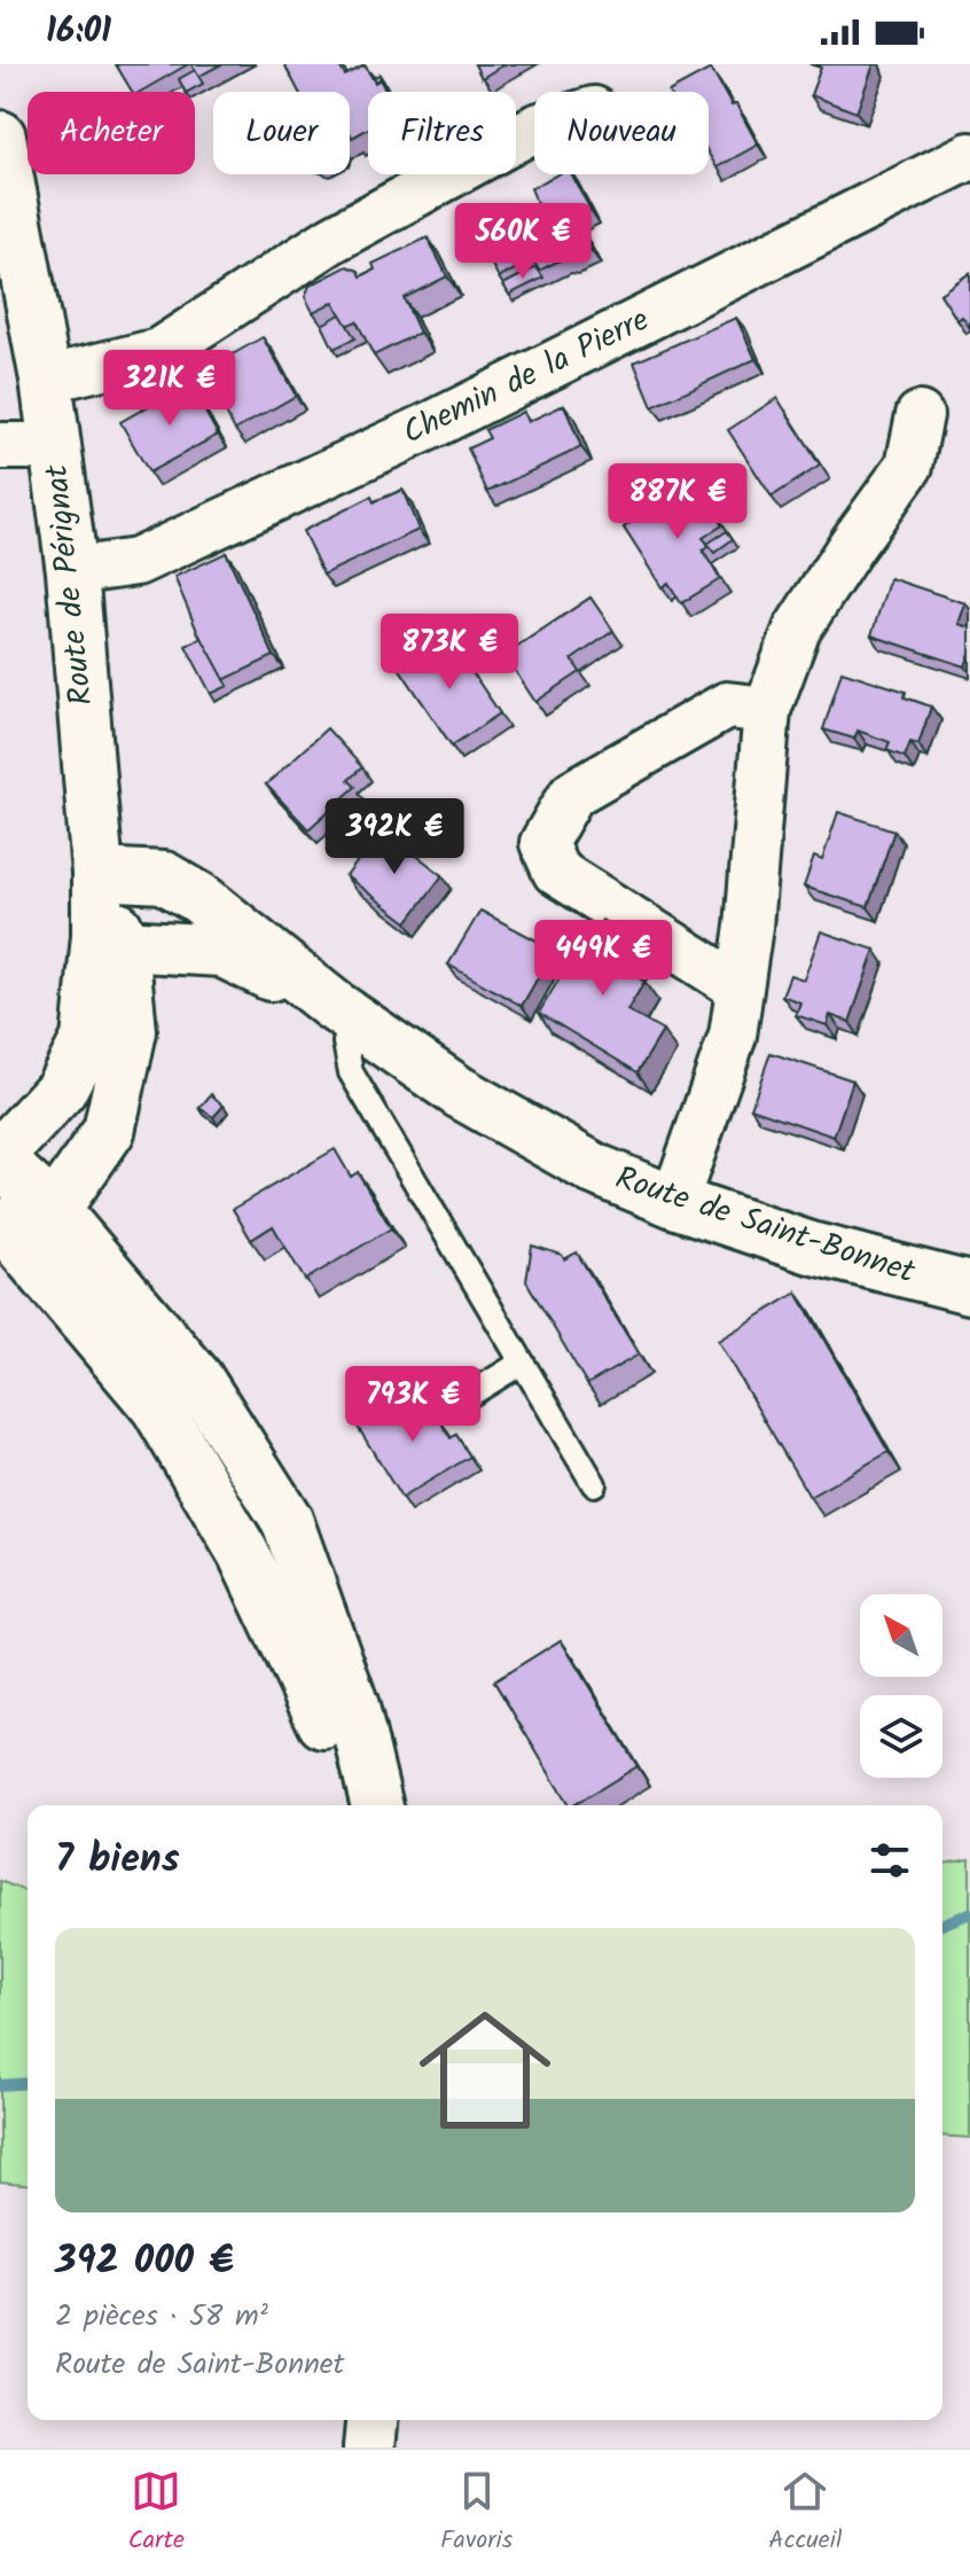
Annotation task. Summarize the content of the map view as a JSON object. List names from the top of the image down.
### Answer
{
  "streets": {
    "street": ["Chemin de la Pierre", "Route de Pérignat", "Route de Saint-Bonnet"]
  },
  "crossings": [
    ["Chemin de la Pierre", "Route de Pérignat"],
    ["Route de Pérignat", "Route de Saint-Bonnet"]
  ],
  "north": "top left",
  "page": {
    "status": "16:01",
    "chip": [
      "Acheter",
      "Louer",
      "Filtres",
      "Nouveau"
    ],
    "price": [
      "560K €",
      "321K €",
      "887K €",
      "873K €",
      "392K €",
      "449K €",
      "793K €"
    ],
    "heading": "7 biens",
    "list": [
      {
        "name": "392 000 €",
        "note": "2 pièces · 58 m² · Route de Saint-Bonnet"
      }
    ],
    "tabs": ["Carte", "Favoris", "Accueil"]
  }
}
